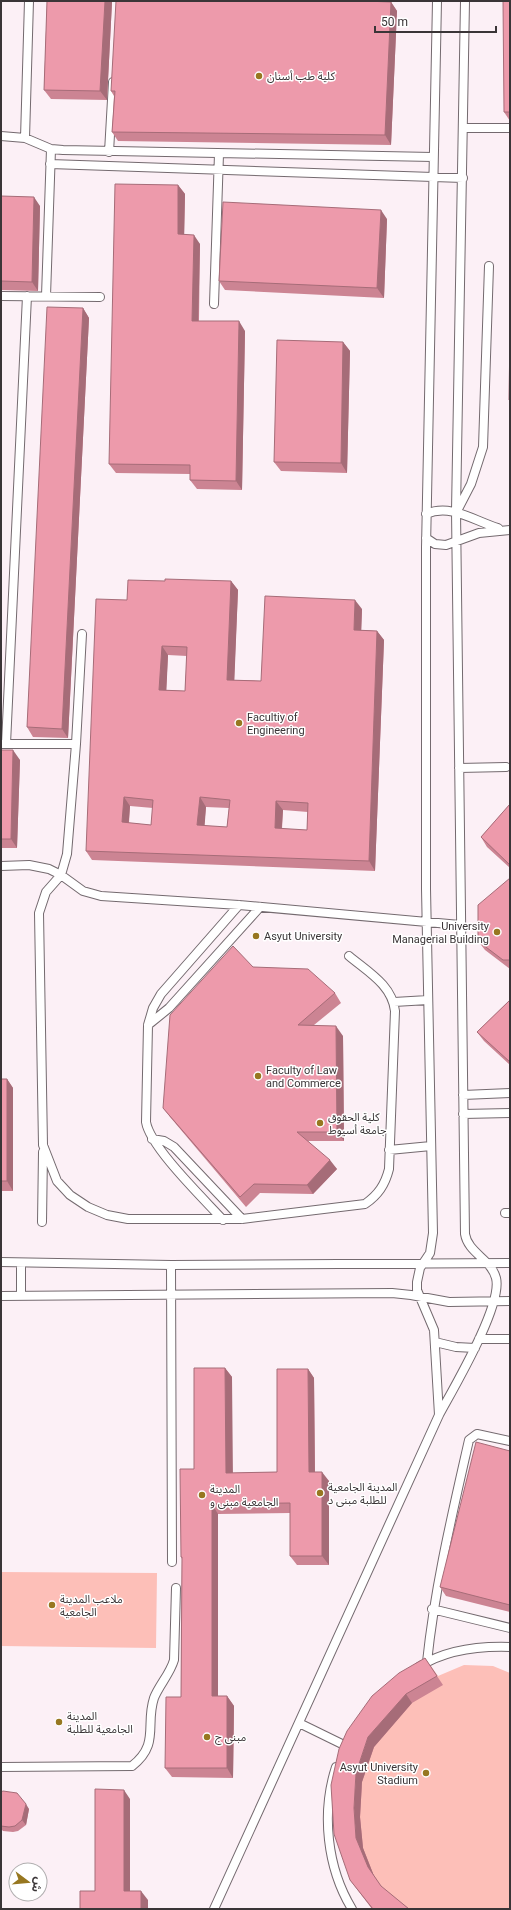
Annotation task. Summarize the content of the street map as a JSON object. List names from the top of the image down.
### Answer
{
  "places": [
    "كلية طب أسنان",
    "Facultiy of Engineering",
    "University Managerial Building",
    "Asyut University",
    "Faculty of Law and Commerce",
    "كلية الحقوق جامعة أسيوط",
    "المدينة الجامعية للطلبة مبنى د",
    "المدينة الجامعية مبنى و",
    "ملاعب المدينة الجامعية",
    "المدينة الجامعية للطلبة",
    "مبنى ج",
    "Asyut University Stadium"
  ],
  "scale_bar": "50 m",
  "north": "right"
}
